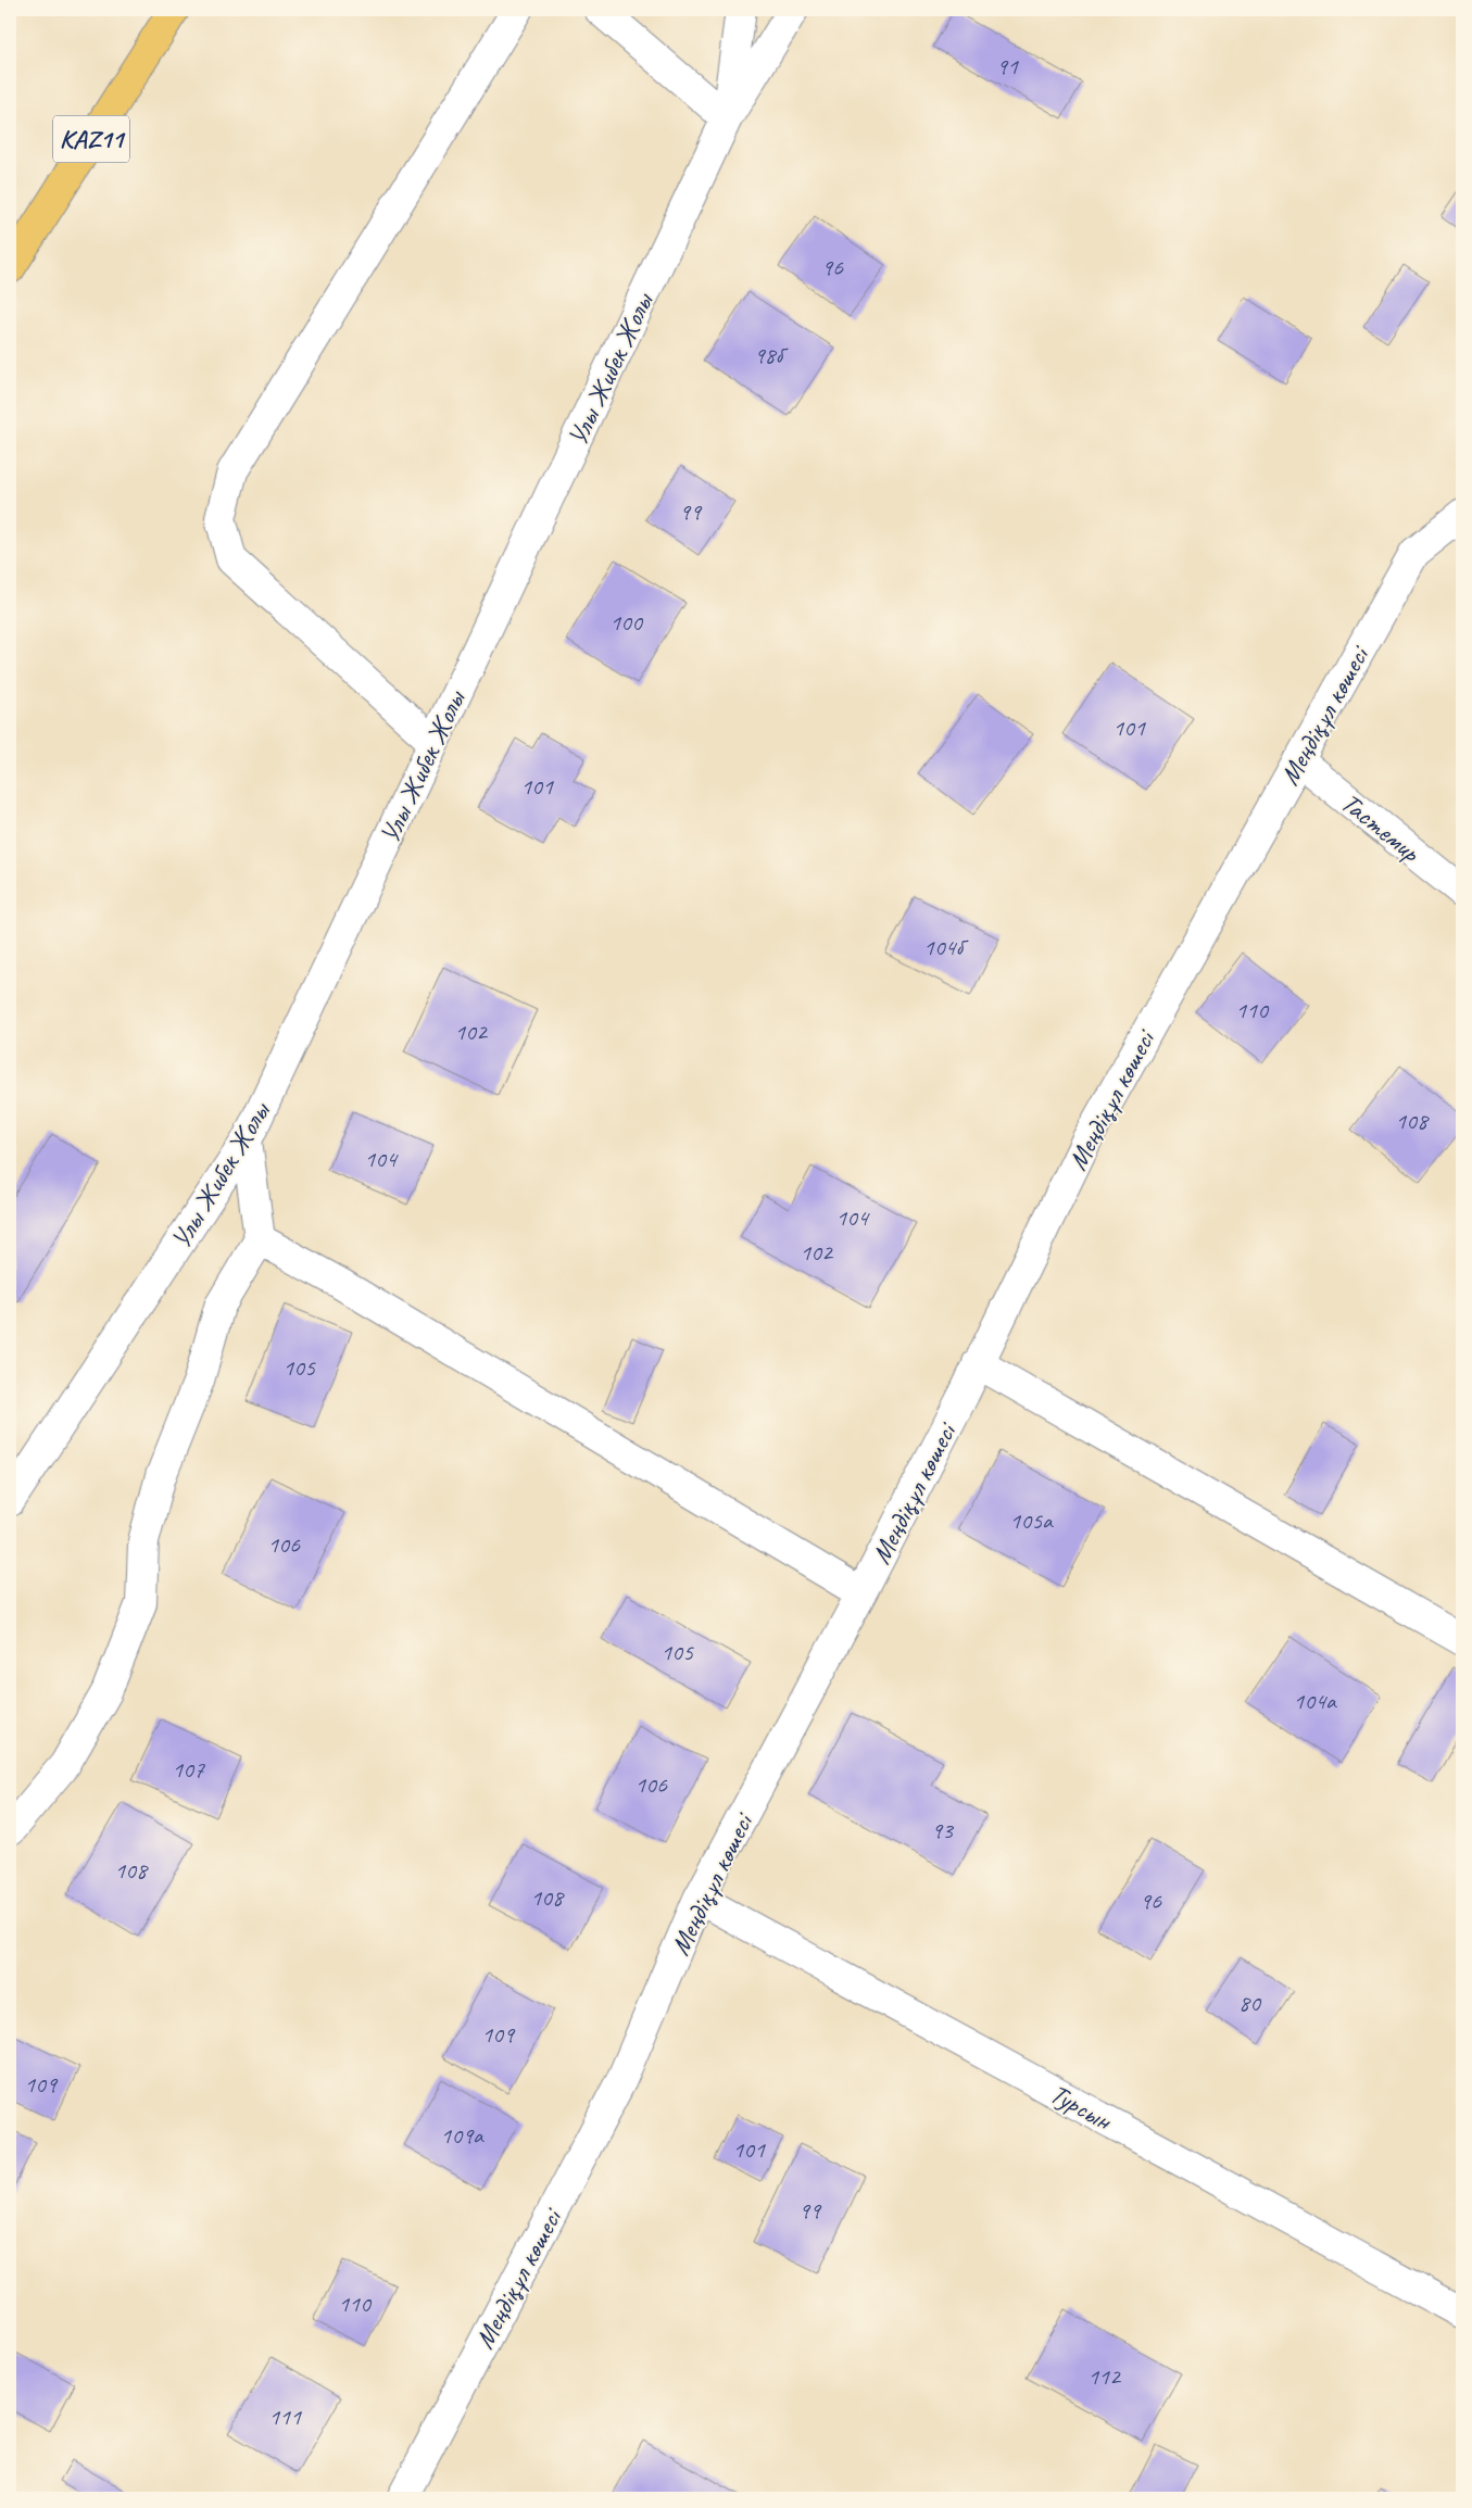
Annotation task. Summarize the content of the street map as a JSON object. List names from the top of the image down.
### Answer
{
  "streets": {
    "highway": ["KAZ11"],
    "street": [
      "Улы Жибек Жолы",
      "Меңдіқұл көшесі",
      "Тастемир",
      "Турсын"
    ]
  },
  "crossings": [
    ["Меңдіқұл көшесі", "Тастемир"],
    ["Меңдіқұл көшесі", "Турсын"]
  ],
  "house_numbers": [
    "91",
    "96",
    "98б",
    "99",
    "100",
    "101",
    "101",
    "104б",
    "110",
    "102",
    "108",
    "104",
    "104",
    "102",
    "105",
    "105а",
    "106",
    "105",
    "104а",
    "107",
    "106",
    "93",
    "108",
    "108",
    "96",
    "80",
    "109",
    "109",
    "109а",
    "101",
    "99",
    "110",
    "112",
    "111"
  ]
}
